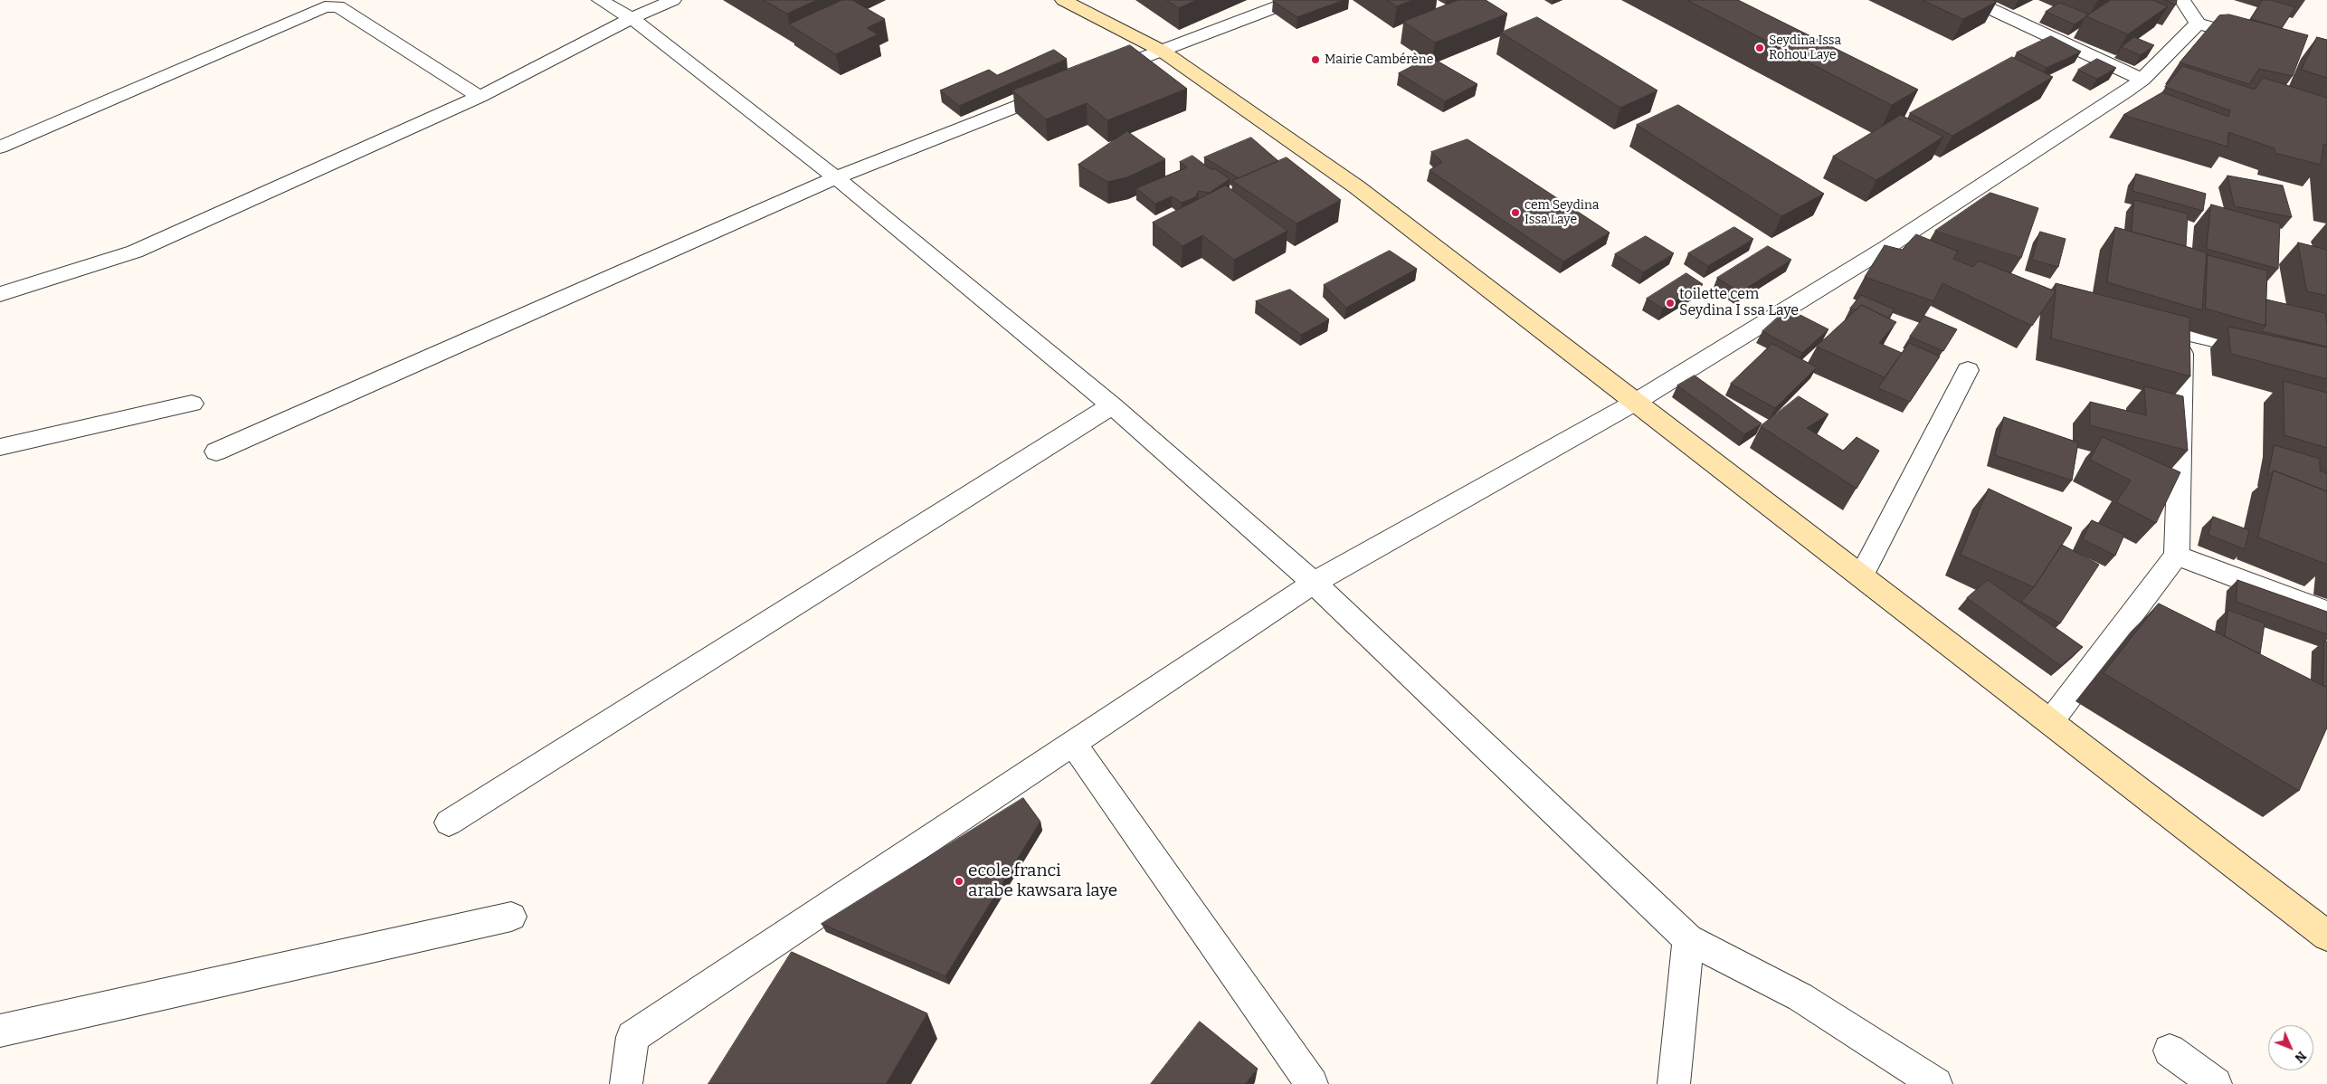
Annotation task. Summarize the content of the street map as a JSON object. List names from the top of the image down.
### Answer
{
  "places": [
    "Seydina Issa Rohou Laye",
    "Mairie Cambérène",
    "cem Seydina Issa Laye",
    "toilette cem Seydina I ssa Laye",
    "ecole franci arabe kawsara laye"
  ],
  "north": "bottom right"
}
